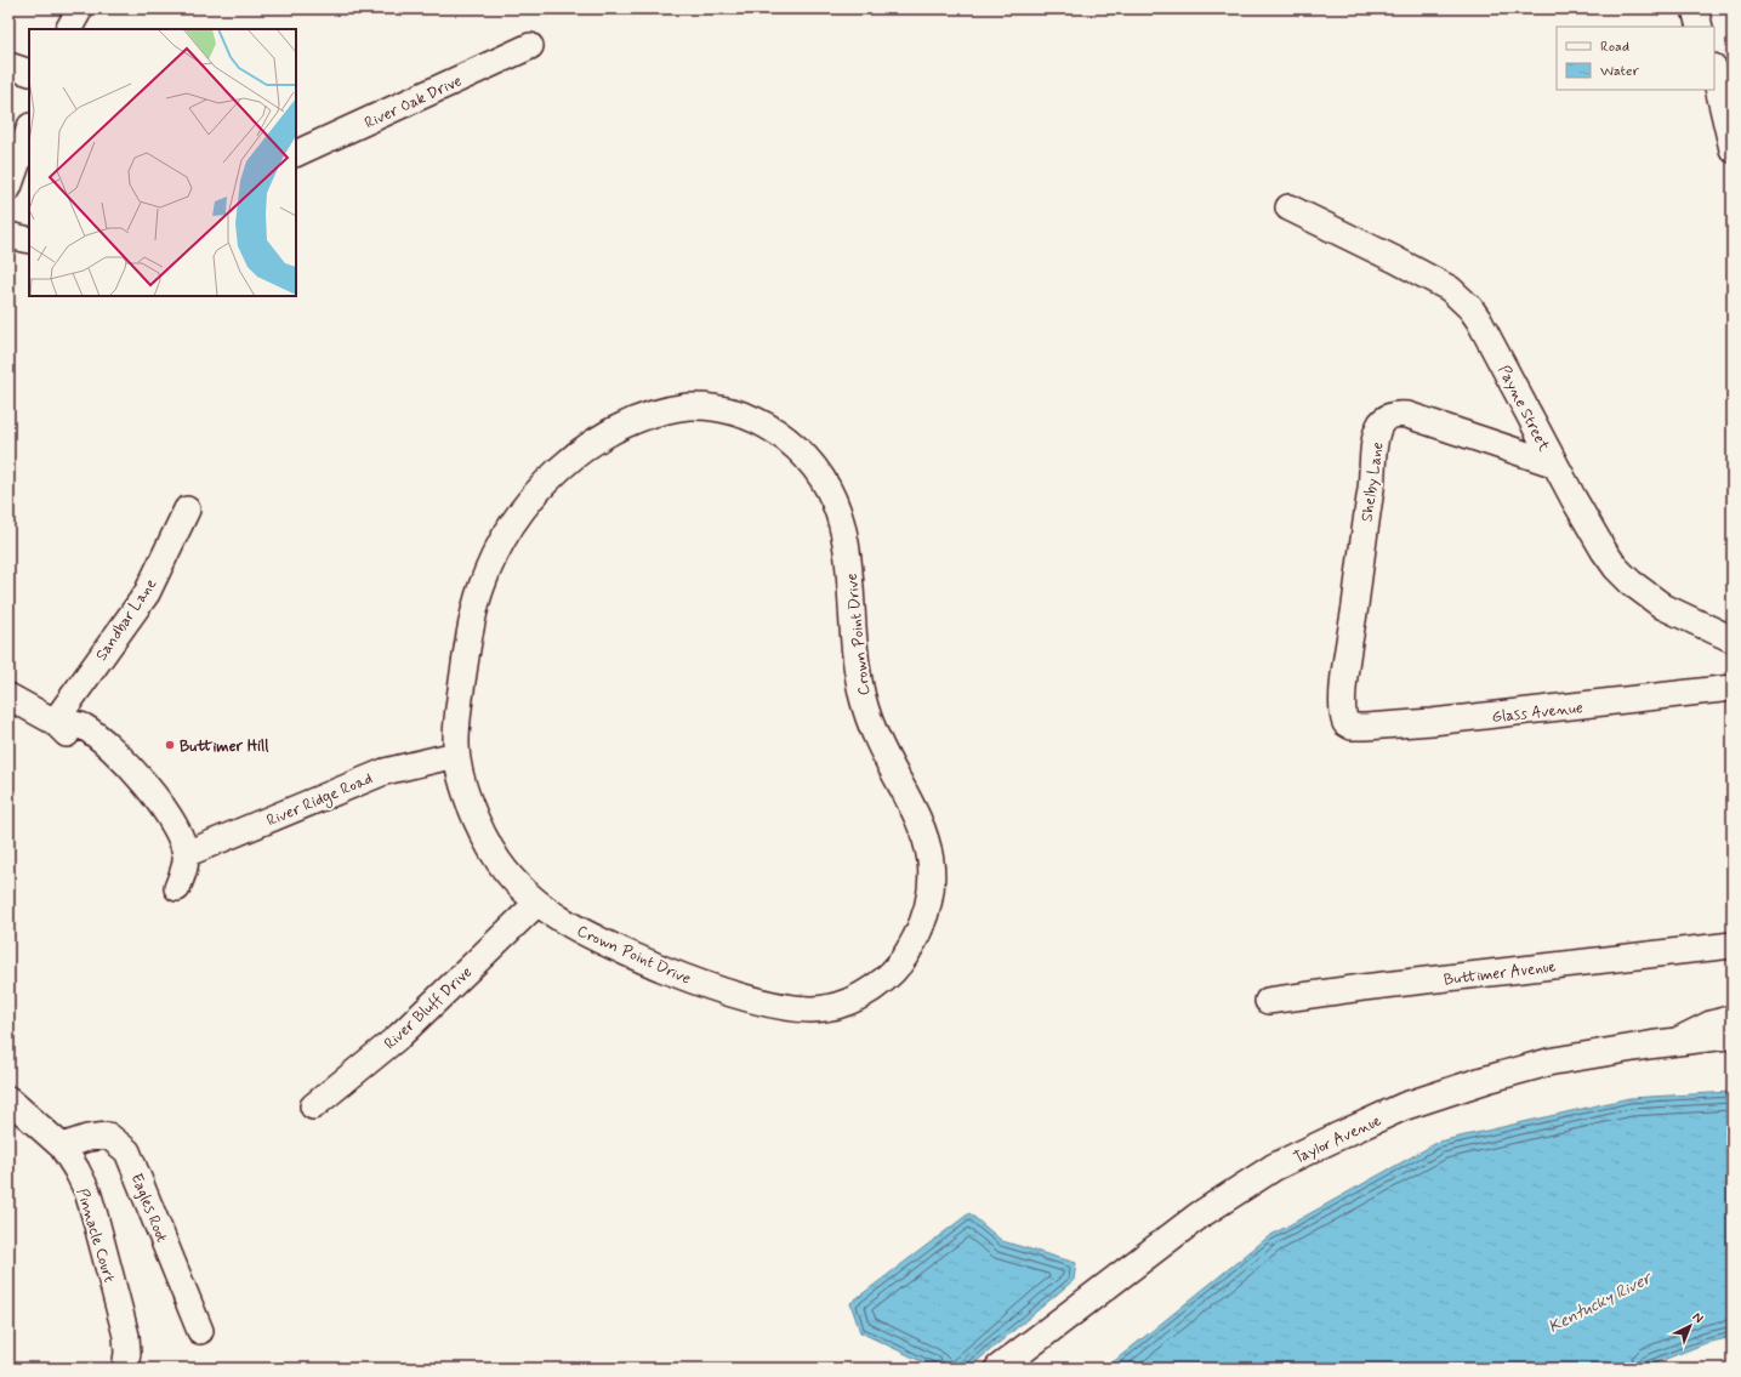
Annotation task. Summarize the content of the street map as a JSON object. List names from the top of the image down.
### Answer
{
  "streets": {
    "main road": ["Taylor Avenue"],
    "street": [
      "River Oak Drive",
      "Payne Street",
      "Shelby Lane",
      "Sandbar Lane",
      "Crown Point Drive",
      "Glass Avenue",
      "River Ridge Road",
      "Buttimer Avenue",
      "River Bluff Drive",
      "Eagles Root",
      "Pinnacle Court"
    ]
  },
  "crossings": [
    ["Payne Street", "Shelby Lane"],
    ["Shelby Lane", "Glass Avenue"],
    ["Crown Point Drive", "River Ridge Road"],
    ["Crown Point Drive", "River Bluff Drive"],
    ["Eagles Root", "Pinnacle Court"]
  ],
  "water": ["Kentucky River"],
  "places": ["Buttimer Hill"],
  "legend": ["Road", "Water"],
  "north": "top right"
}
